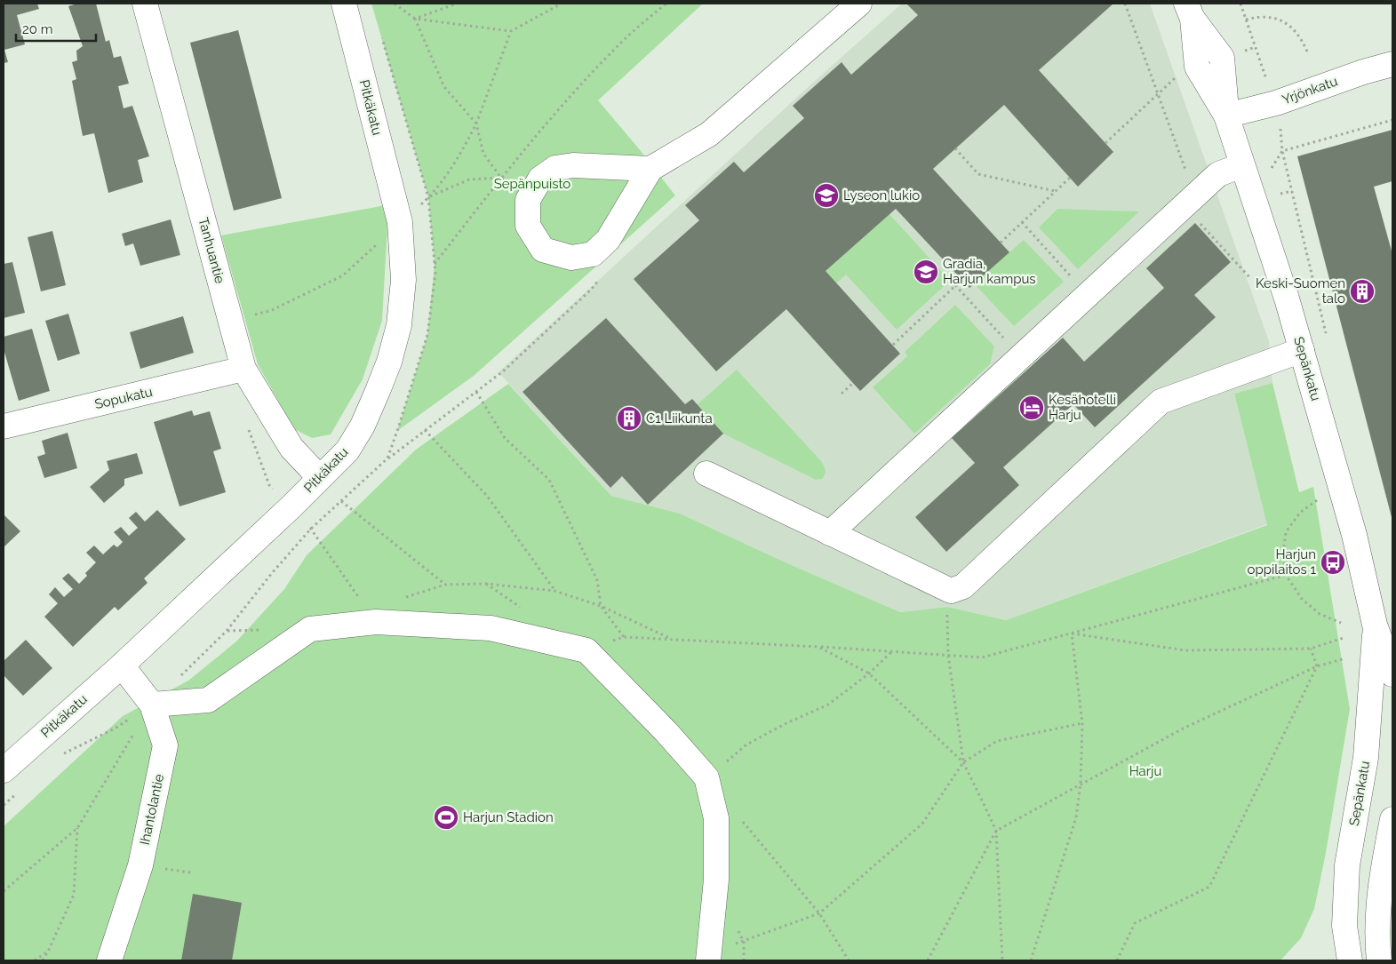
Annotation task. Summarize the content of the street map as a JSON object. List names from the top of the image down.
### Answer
{
  "streets": {
    "street": [
      "Yrjönkatu",
      "Pitkäkatu",
      "Tanhuantie",
      "Sepänkatu",
      "Sopukatu",
      "Ihantolantie"
    ]
  },
  "crossings": [
    ["Yrjönkatu", "Sepänkatu"],
    ["Pitkäkatu", "Tanhuantie"],
    ["Pitkäkatu", "Ihantolantie"],
    ["Tanhuantie", "Sopukatu"]
  ],
  "parks": ["Sepänpuisto", "Harju"],
  "places": {
    "school or university": ["Lyseon lukio", "Gradia, Harjun kampus"],
    "building": ["Keski-Suomen talo", "C1 Liikunta"],
    "hotel": ["Kesähotelli Harju"],
    "bus stop": ["Harjun oppilaitos 1"],
    "sports": ["Harjun Stadion"]
  },
  "scale_bar": "20 m"
}
